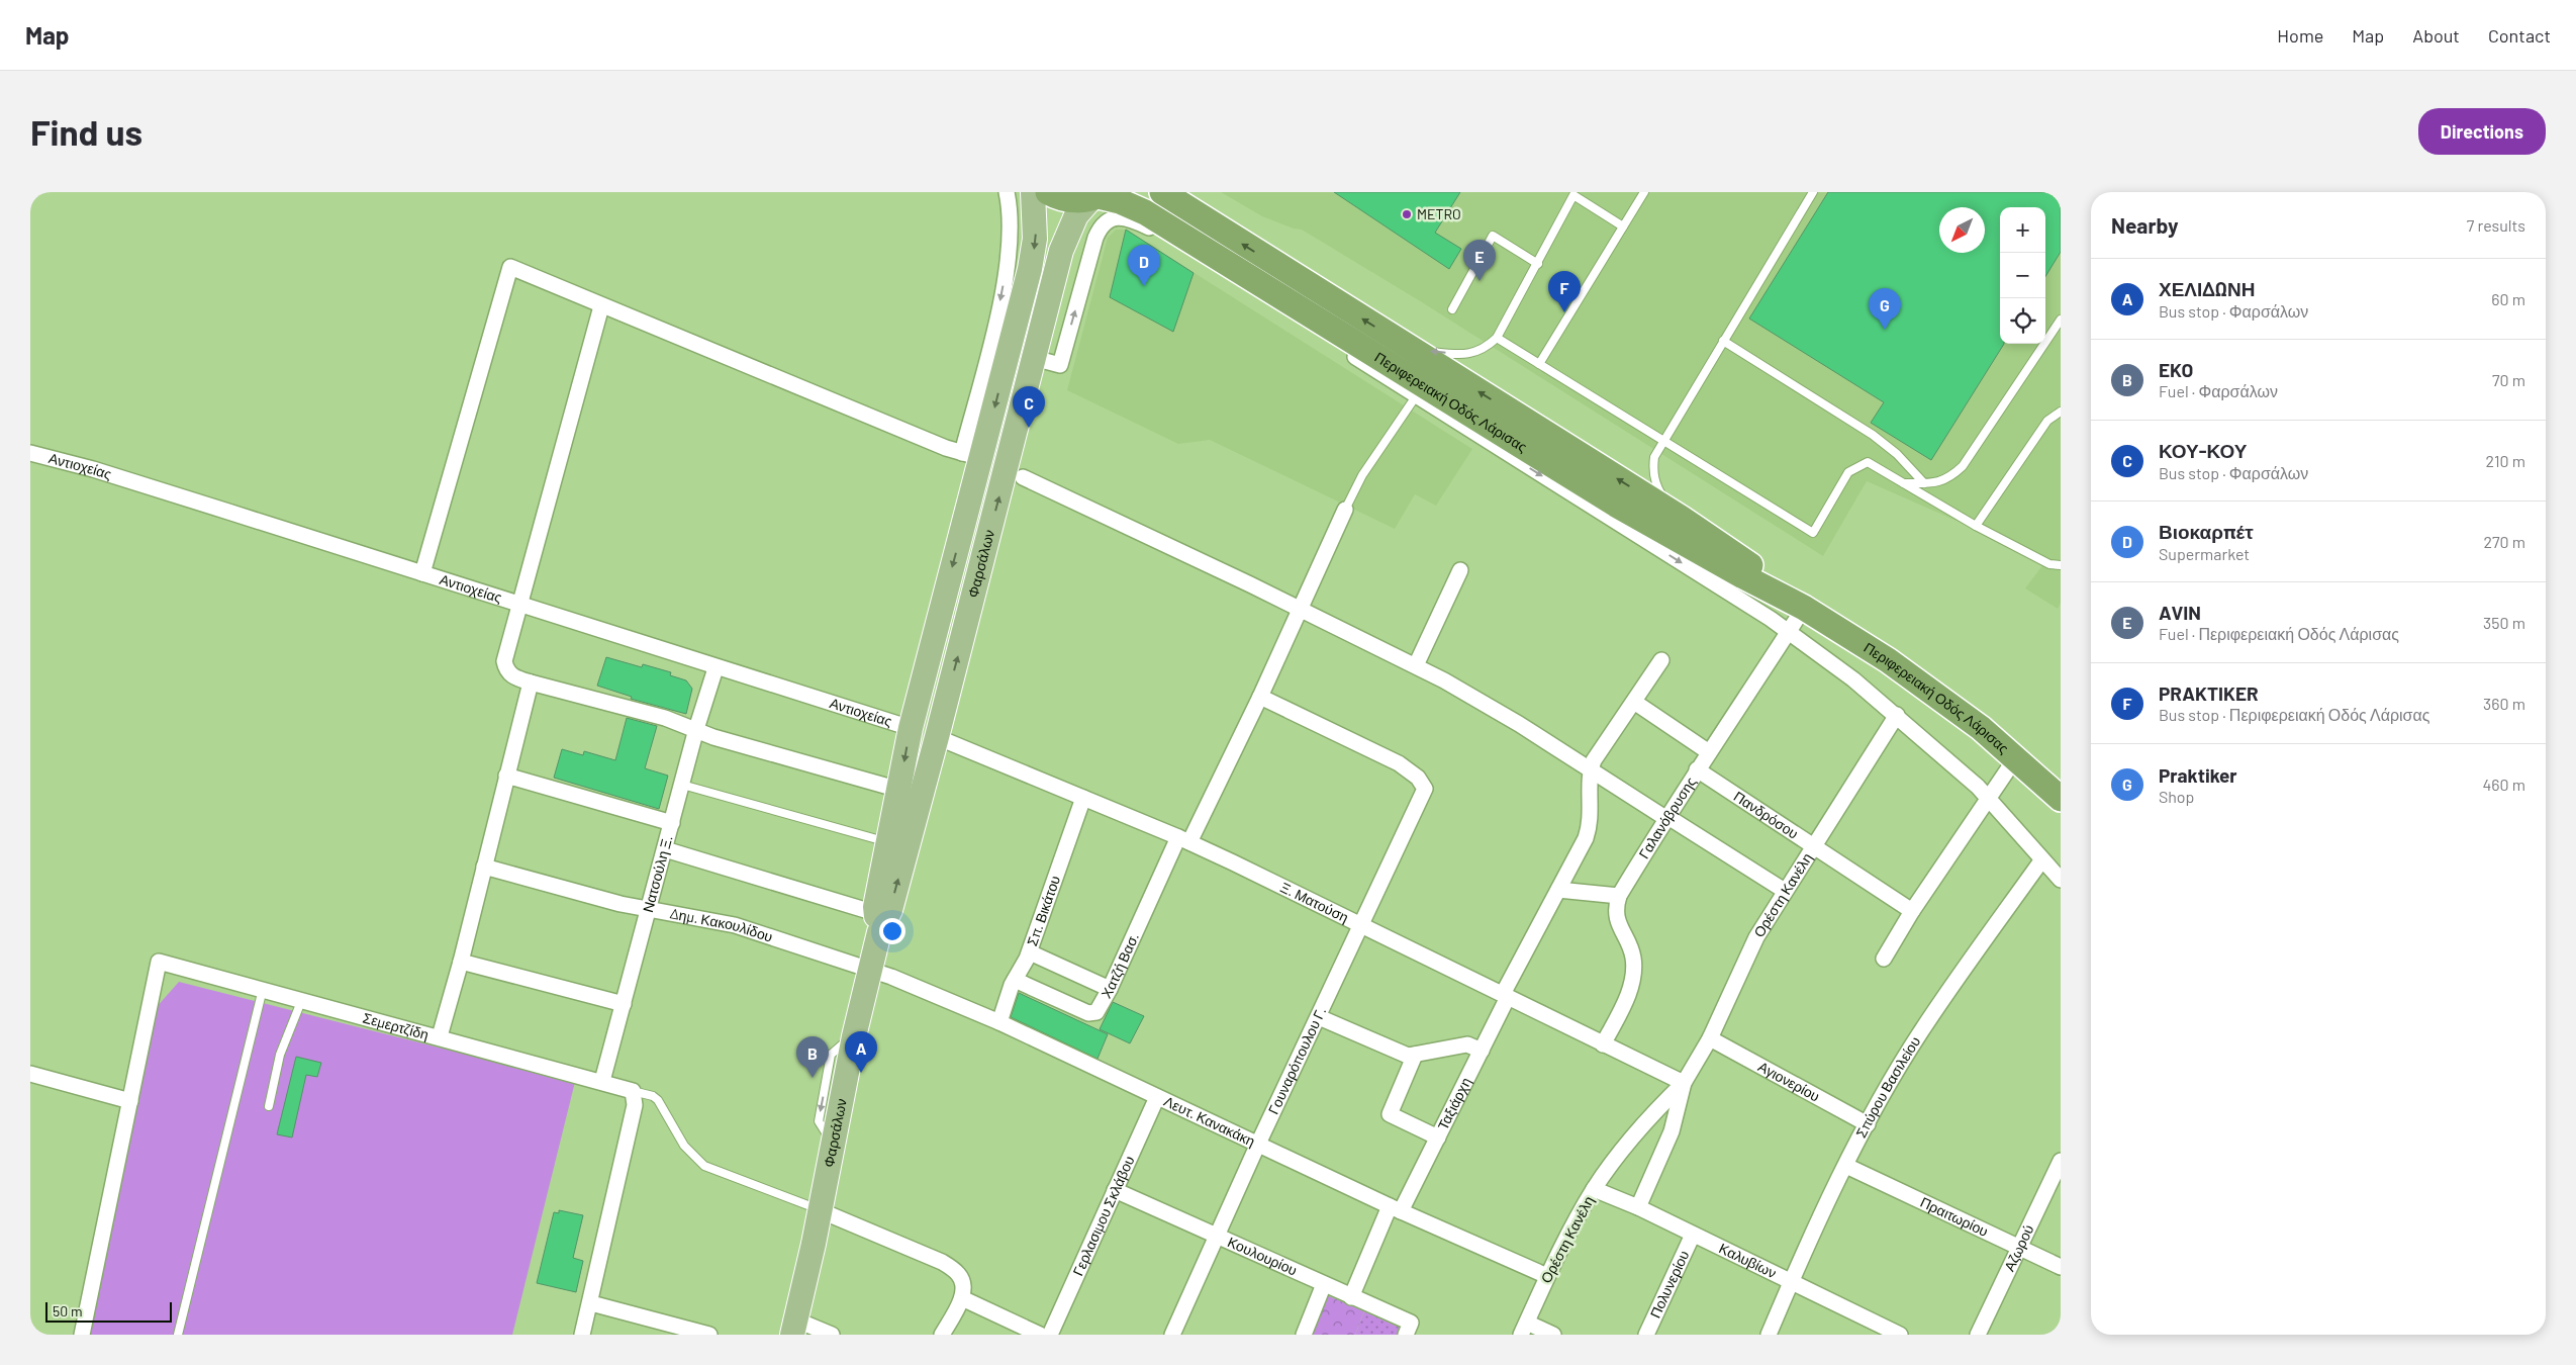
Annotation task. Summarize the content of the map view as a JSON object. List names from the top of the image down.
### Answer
{
  "streets": {
    "highway": ["Περιφερειακή Οδός Λάρισας"],
    "main road": ["Φαρσάλων"],
    "street": [
      "Αντιοχείας",
      "Πανδρόσου",
      "Γαλανόβρυσης",
      "Νατσούλη Ξ.",
      "Ορέστη Κανέλη",
      "Ξ. Ματούση",
      "Σπ. Βικάτου",
      "Δημ. Κακουλίδου",
      "Χατζή Βασ.",
      "Σεμερτζίδη",
      "Γουναρόπουλου Γ.",
      "Αγιονερίου",
      "Σπύρου Βασιλείου",
      "Ταξιάρχη",
      "Λευτ. Κανακάκη",
      "Γερλασιμου Σκλάβου",
      "Πραιτωρίου",
      "Αζωρού",
      "Κουλουρίου",
      "Καλυβίων",
      "Πολυνερίου"
    ]
  },
  "crossings": [
    ["Περιφερειακή Οδός Λάρισας", "Φαρσάλων"],
    ["Περιφερειακή Οδός Λάρισας", "Γαλανόβρυσης"],
    ["Αντιοχείας", "Φαρσάλων"],
    ["Αντιοχείας", "Νατσούλη Ξ."],
    ["Φαρσάλων", "Ξ. Ματούση"],
    ["Φαρσάλων", "Δημ. Κακουλίδου"],
    ["Φαρσάλων", "Λευτ. Κανακάκη"],
    ["Πανδρόσου", "Γαλανόβρυσης"],
    ["Πανδρόσου", "Ορέστη Κανέλη"],
    ["Γαλανόβρυσης", "Ξ. Ματούση"],
    ["Νατσούλη Ξ.", "Δημ. Κακουλίδου"],
    ["Νατσούλη Ξ.", "Σεμερτζίδη"],
    ["Ορέστη Κανέλη", "Ξ. Ματούση"],
    ["Ορέστη Κανέλη", "Αγιονερίου"],
    ["Ορέστη Κανέλη", "Λευτ. Κανακάκη"],
    ["Ορέστη Κανέλη", "Καλυβίων"],
    ["Ξ. Ματούση", "Σπ. Βικάτου"],
    ["Ξ. Ματούση", "Χατζή Βασ."],
    ["Ξ. Ματούση", "Γουναρόπουλου Γ."],
    ["Ξ. Ματούση", "Ταξιάρχη"],
    ["Σπ. Βικάτου", "Χατζή Βασ."],
    ["Σπ. Βικάτου", "Λευτ. Κανακάκη"],
    ["Δημ. Κακουλίδου", "Λευτ. Κανακάκη"],
    ["Χατζή Βασ.", "Γουναρόπουλου Γ."],
    ["Γουναρόπουλου Γ.", "Λευτ. Κανακάκη"],
    ["Γουναρόπουλου Γ.", "Κουλουρίου"],
    ["Αγιονερίου", "Σπύρου Βασιλείου"],
    ["Σπύρου Βασιλείου", "Πραιτωρίου"],
    ["Σπύρου Βασιλείου", "Καλυβίων"],
    ["Ταξιάρχη", "Λευτ. Κανακάκη"],
    ["Ταξιάρχη", "Κουλουρίου"],
    ["Λευτ. Κανακάκη", "Γερλασιμου Σκλάβου"],
    ["Γερλασιμου Σκλάβου", "Κουλουρίου"],
    ["Πραιτωρίου", "Αζωρού"],
    ["Καλυβίων", "Πολυνερίου"]
  ],
  "places": ["METRO"],
  "scale_bar": "50 m",
  "north": "bottom left",
  "page": {
    "header": "Map",
    "nav": [
      "Home",
      "Map",
      "About",
      "Contact"
    ],
    "buttons": "Directions",
    "title": "Find us",
    "heading": ["Nearby", "7 results"],
    "map_buttons": ["+", "−"],
    "pins": [
      "E",
      "D",
      "F",
      "G",
      "C",
      "A",
      "B"
    ],
    "list": [
      {
        "mark": "A",
        "name": "ΧΕΛΙΔΩΝΗ",
        "note": "Bus stop · Φαρσάλων",
        "value": "60 m"
      },
      {
        "mark": "B",
        "name": "EKO",
        "note": "Fuel · Φαρσάλων",
        "value": "70 m"
      },
      {
        "mark": "C",
        "name": "ΚΟΥ-ΚΟΥ",
        "note": "Bus stop · Φαρσάλων",
        "value": "210 m"
      },
      {
        "mark": "D",
        "name": "Βιοκαρπέτ",
        "note": "Supermarket",
        "value": "270 m"
      },
      {
        "mark": "E",
        "name": "AVIN",
        "note": "Fuel · Περιφερειακή Οδός Λάρισας",
        "value": "350 m"
      },
      {
        "mark": "F",
        "name": "PRAKTIKER",
        "note": "Bus stop · Περιφερειακή Οδός Λάρισας",
        "value": "360 m"
      },
      {
        "mark": "G",
        "name": "Praktiker",
        "note": "Shop",
        "value": "460 m"
      }
    ],
    "scale": "50 m"
  }
}
